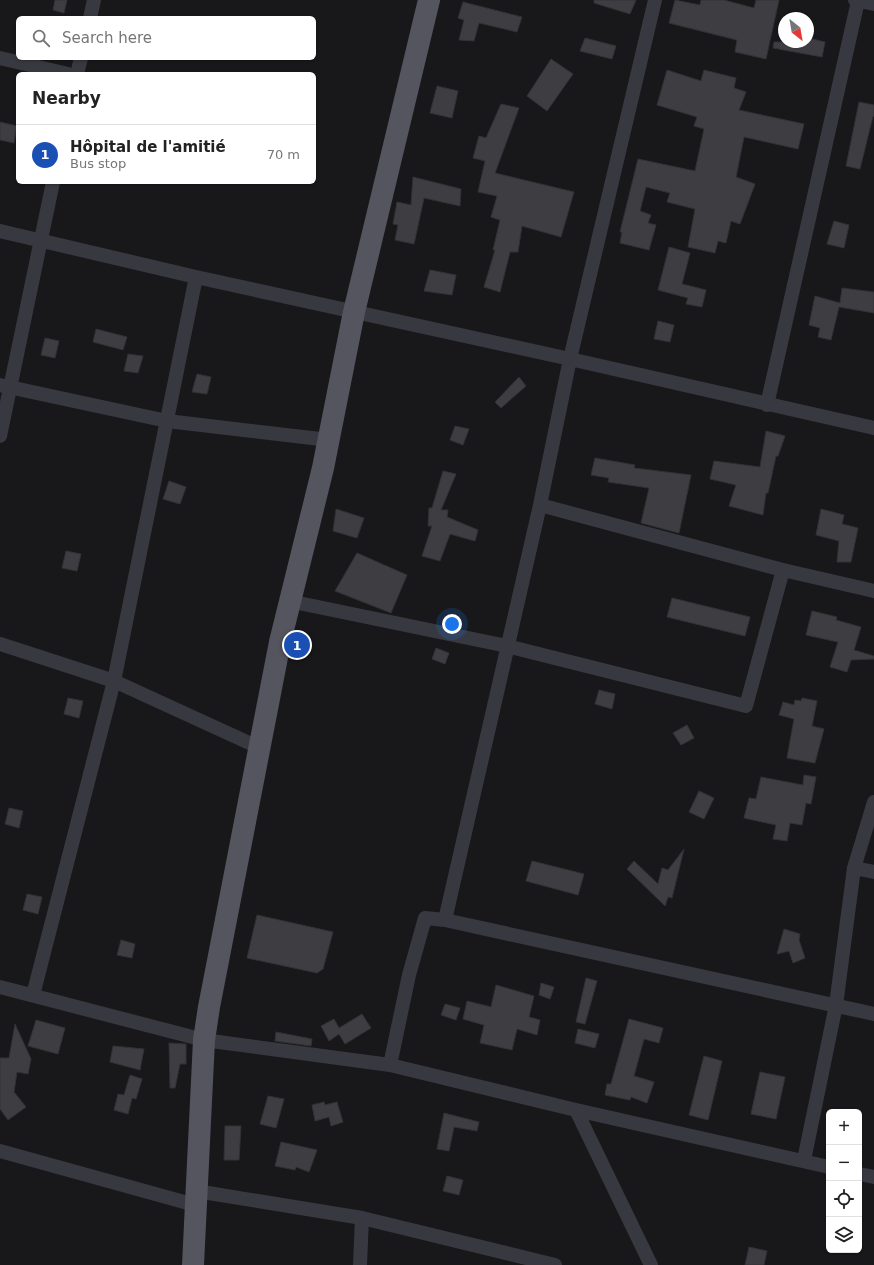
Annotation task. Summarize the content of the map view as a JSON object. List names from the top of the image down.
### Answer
{
  "north": "bottom right",
  "page": {
    "search": "Search here",
    "heading": "Nearby",
    "list": [
      {
        "mark": "1",
        "name": "Hôpital de l'amitié",
        "note": "Bus stop",
        "value": "70 m"
      }
    ],
    "pins": "1",
    "map_buttons": ["+", "−"]
  }
}
